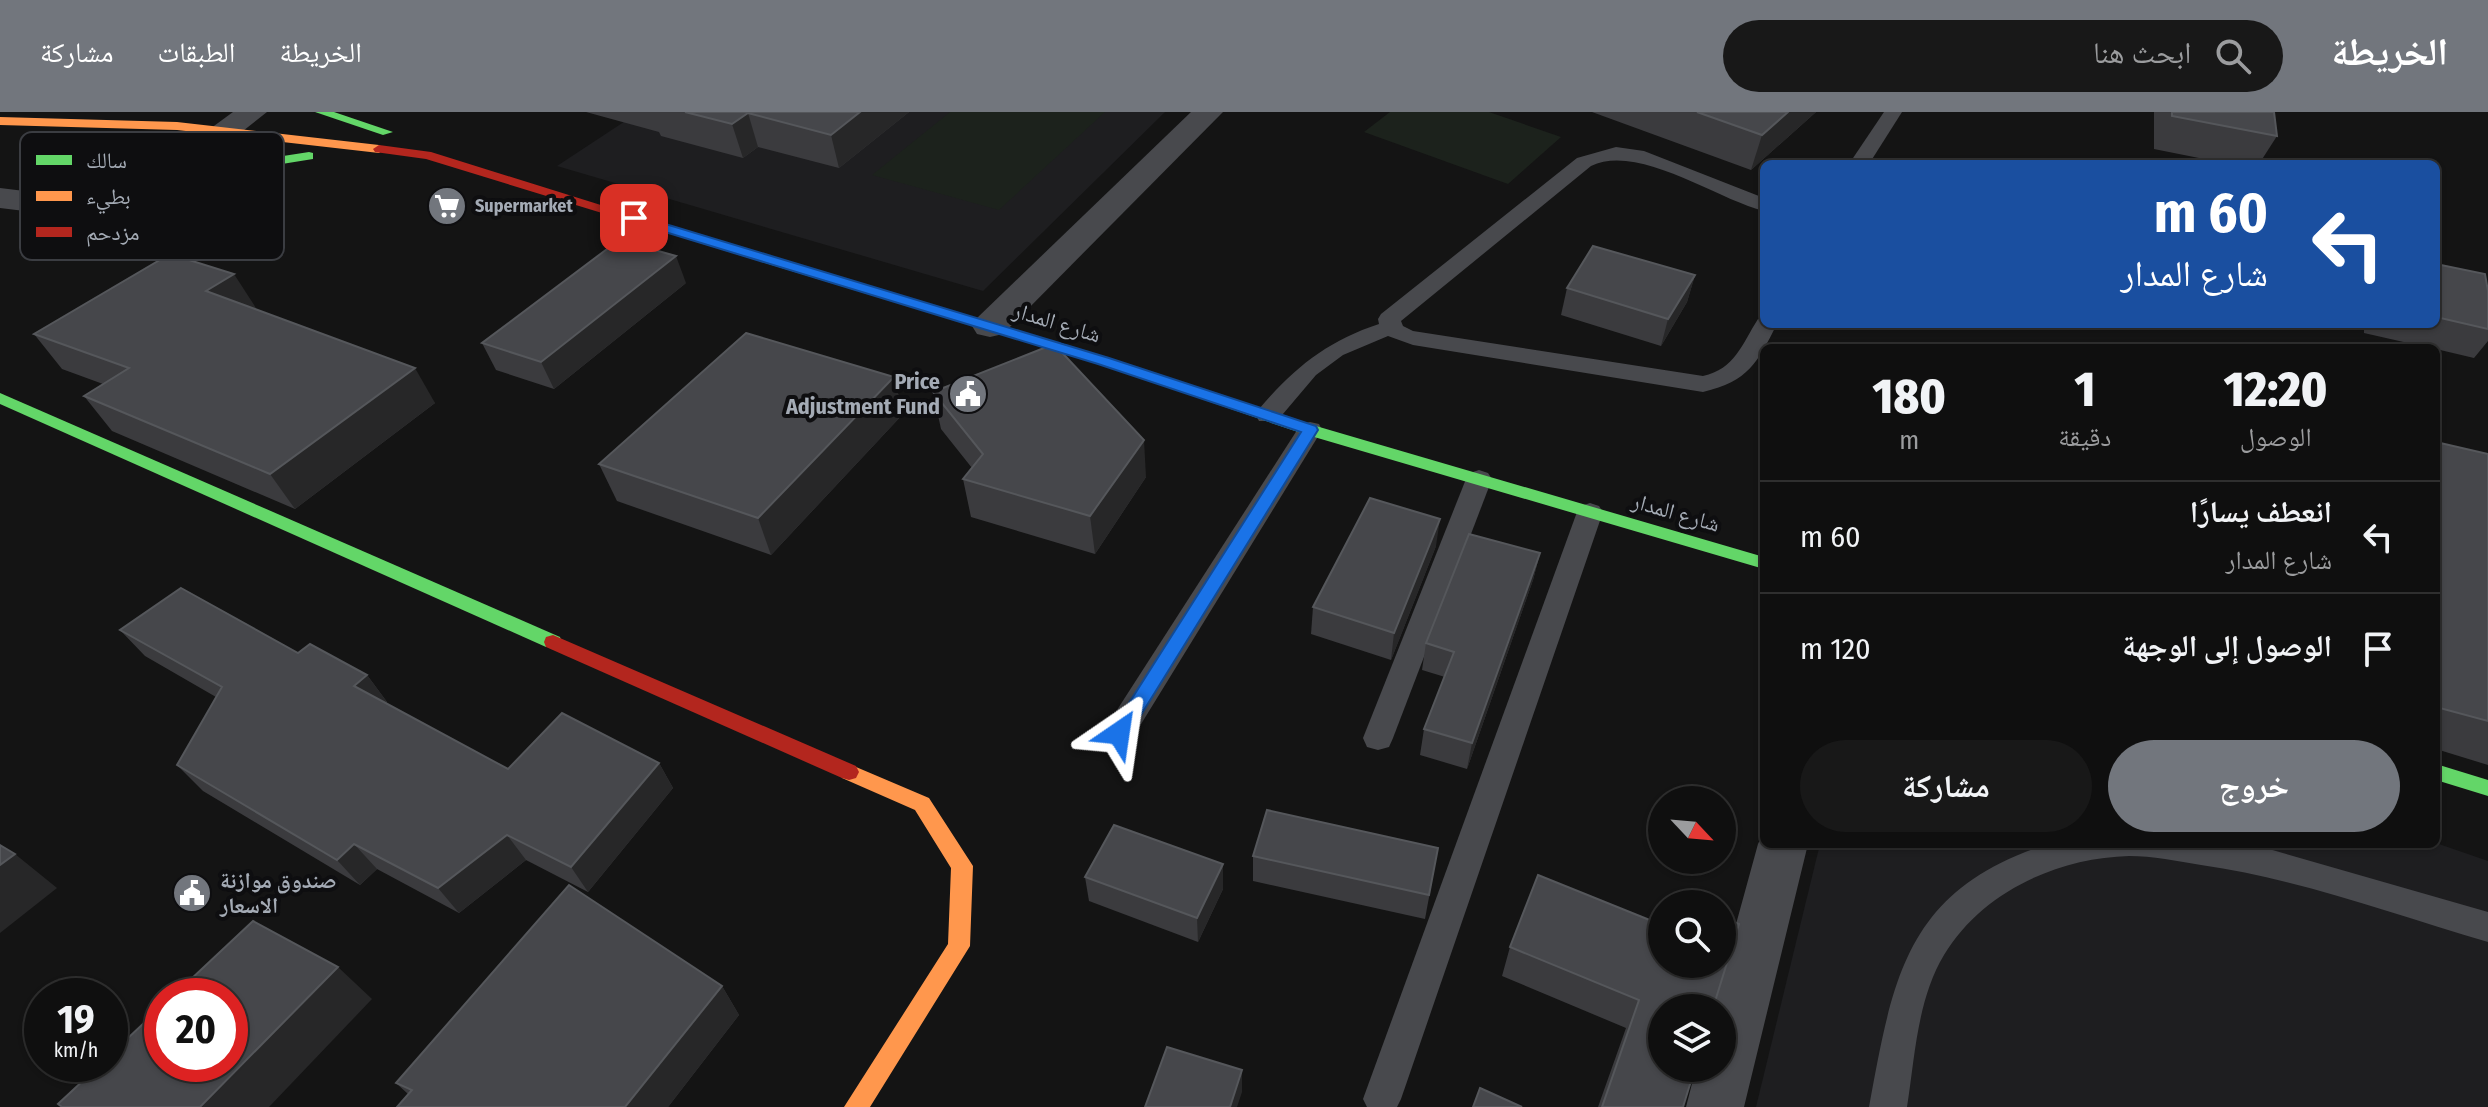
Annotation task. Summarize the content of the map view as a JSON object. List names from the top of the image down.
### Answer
{
  "streets": {
    "main road": ["شارع المدار"]
  },
  "places": {
    "supermarket": ["Supermarket"],
    "public building": ["Price Adjustment Fund", "صندوق موازنة الاسعار"]
  },
  "legend": ["سالك", "بطيء", "مزدحم"],
  "north": "bottom right",
  "page": {
    "header": "الخريطة",
    "search": "ابحث هنا",
    "nav": ["الخريطة", "الطبقات", "مشاركة"],
    "turn": ["60 m", "شارع المدار"],
    "eta": [
      "12:20",
      "الوصول",
      "1",
      "دقيقة",
      "180",
      "m"
    ],
    "list": [
      {
        "name": "انعطف يسارًا",
        "note": "شارع المدار",
        "value": "60 m"
      },
      {
        "name": "الوصول إلى الوجهة",
        "value": "120 m"
      }
    ],
    "buttons": ["خروج", "مشاركة"],
    "speed": "19 km/h",
    "limit": "20"
  }
}
